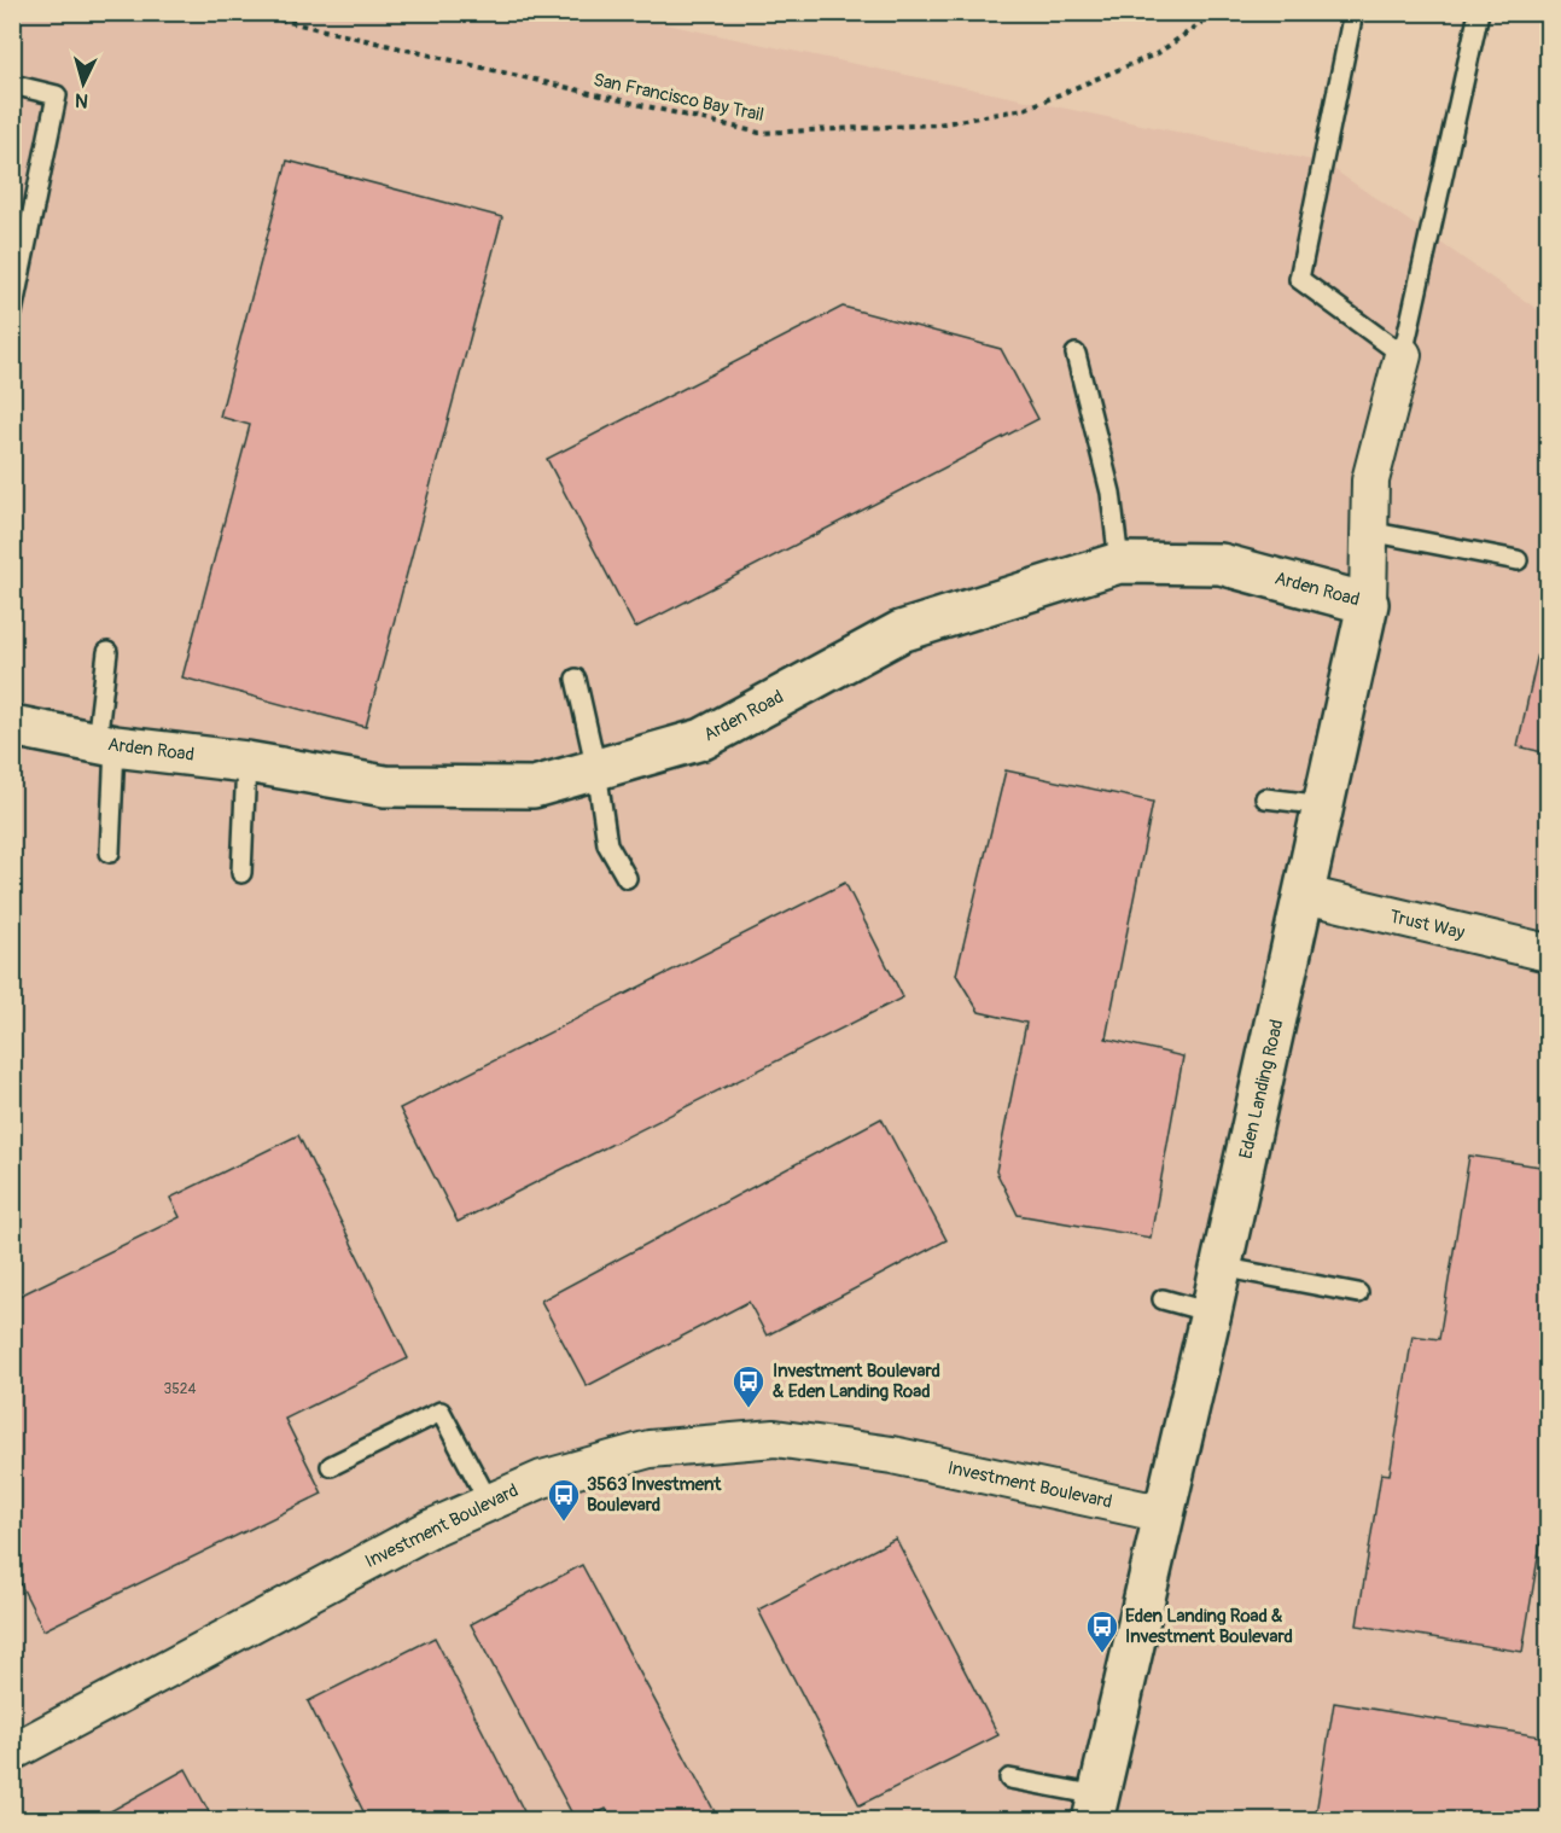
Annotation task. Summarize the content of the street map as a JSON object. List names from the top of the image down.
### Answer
{
  "streets": {
    "street": [
      "Arden Road",
      "Trust Way",
      "Eden Landing Road",
      "Investment Boulevard"
    ],
    "path": ["San Francisco Bay Trail"]
  },
  "crossings": [
    ["Arden Road", "Eden Landing Road"],
    ["Trust Way", "Eden Landing Road"],
    ["Eden Landing Road", "Investment Boulevard"]
  ],
  "places": {
    "bus stop": ["Investment Boulevard & Eden Landing Road", "3563 Investment Boulevard", "Eden Landing Road & Investment Boulevard"]
  },
  "house_numbers": ["3524"],
  "north": "bottom"
}
